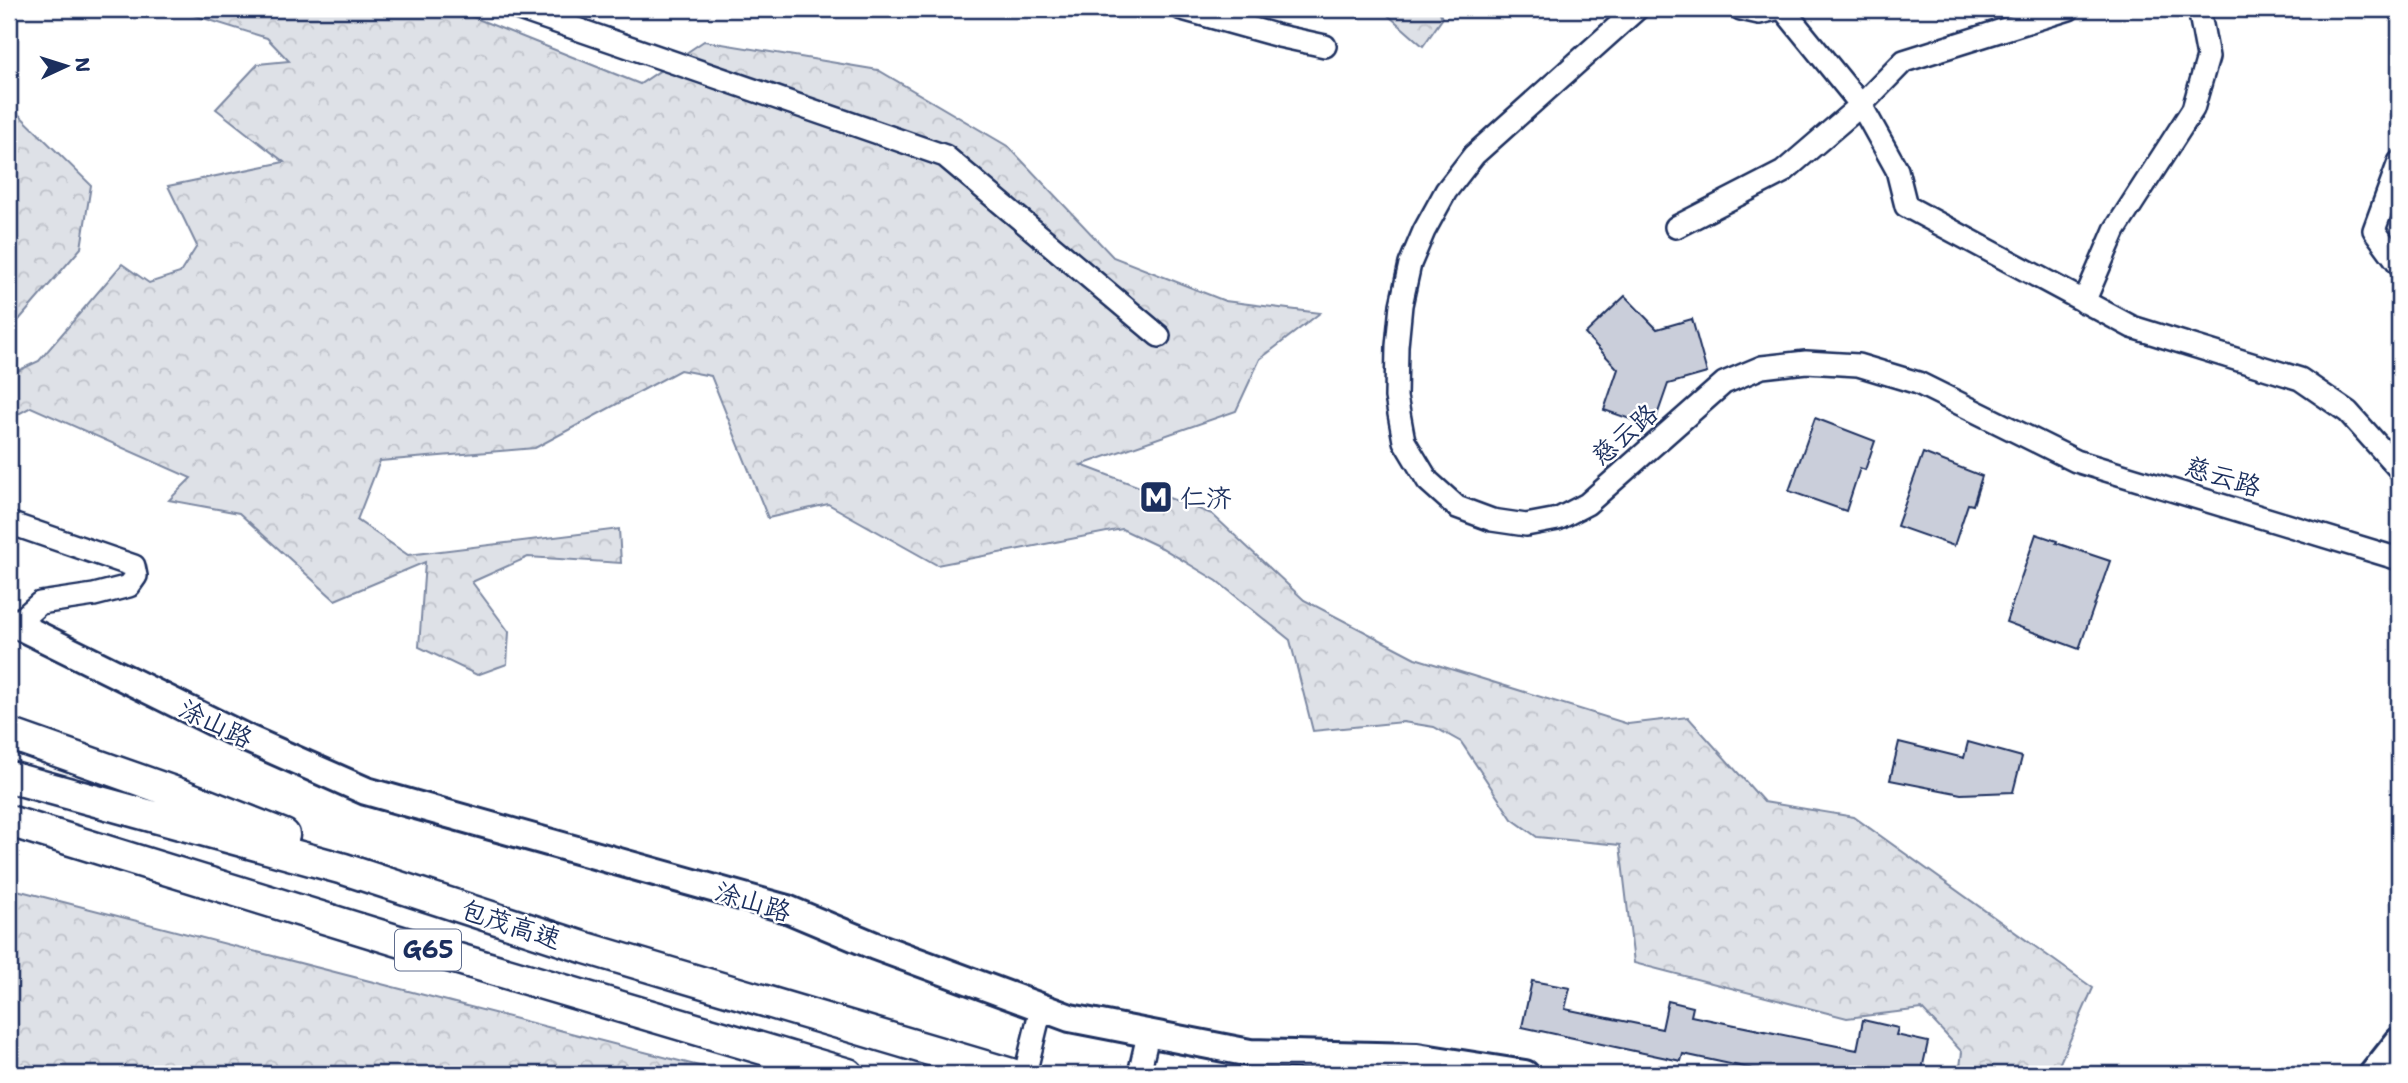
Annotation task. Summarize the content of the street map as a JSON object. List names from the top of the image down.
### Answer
{
  "streets": {
    "highway": ["包茂高速", "G65"],
    "main road": ["涂山路"],
    "street": ["慈云路"]
  },
  "places": {
    "metro station": ["仁济"]
  },
  "north": "right"
}
